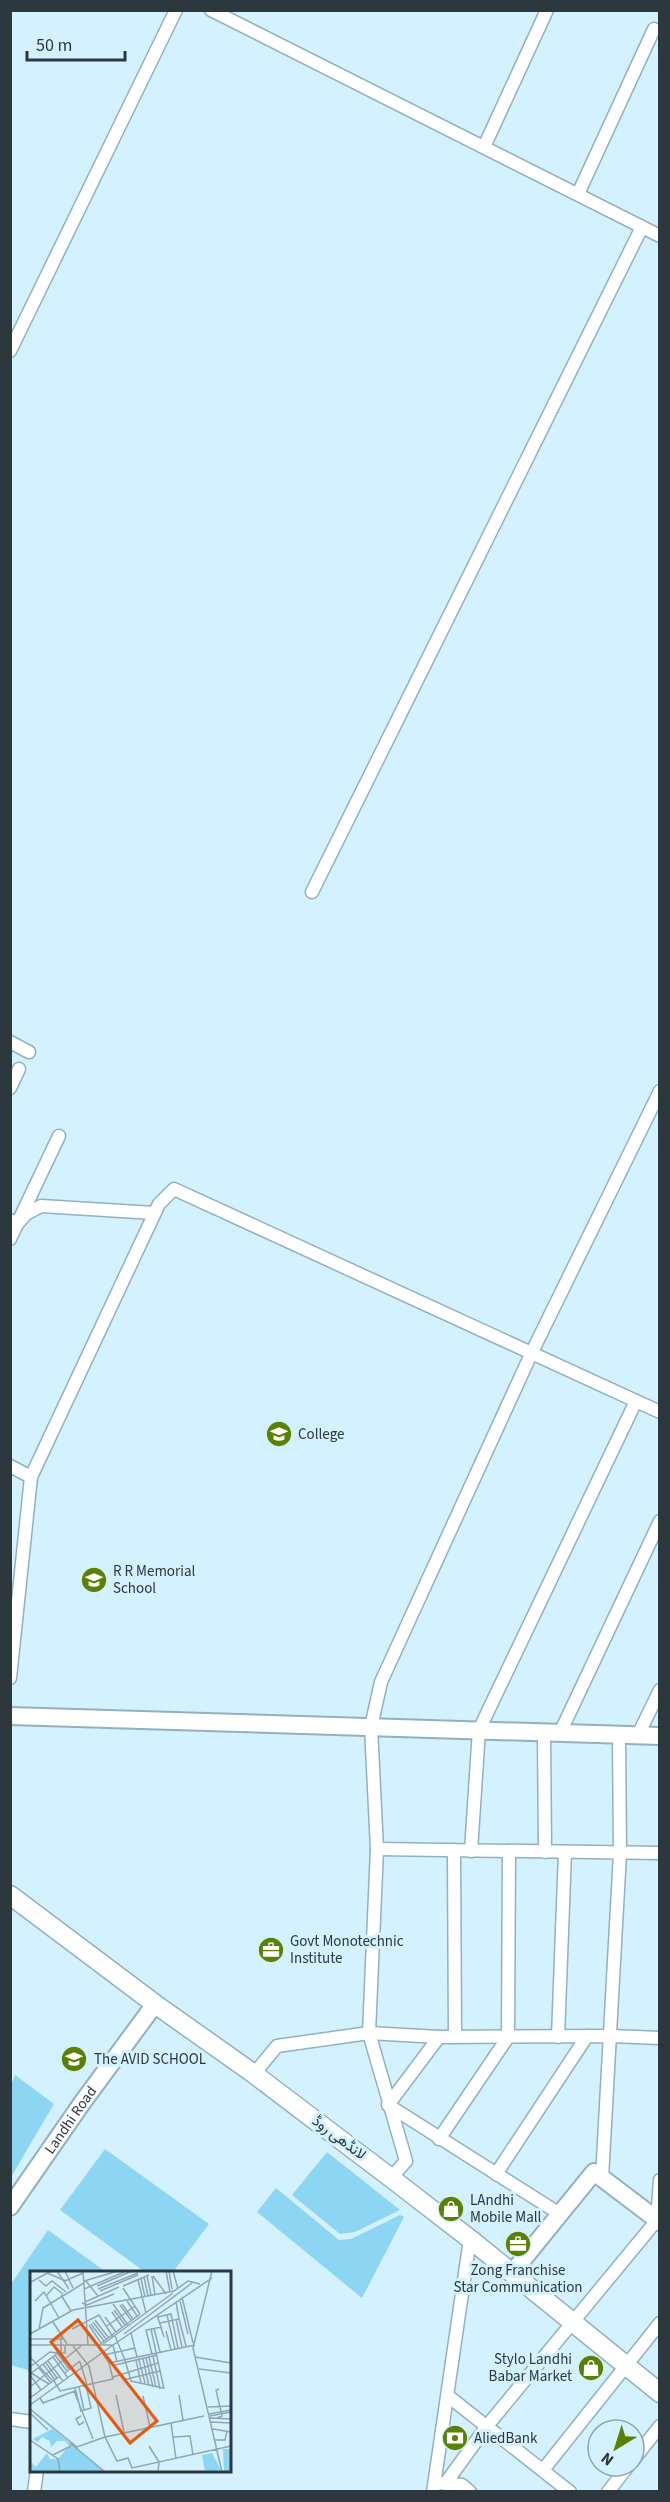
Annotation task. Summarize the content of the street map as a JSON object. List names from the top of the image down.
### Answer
{
  "streets": {
    "main road": ["لانڈھی روڈ"],
    "street": ["Landhi Road"]
  },
  "crossings": [
    ["Landhi Road", "لانڈھی روڈ"]
  ],
  "places": {
    "school or university": ["College", "R R Memorial School", "The AVID SCHOOL"],
    "office": ["Govt Monotechnic Institute", "Zong Franchise Star Communication"],
    "shop": ["LAndhi Mobile Mall", "Stylo Landhi Babar Market"],
    "bank": ["AliedBank"]
  },
  "scale_bar": "50 m",
  "north": "bottom left"
}
